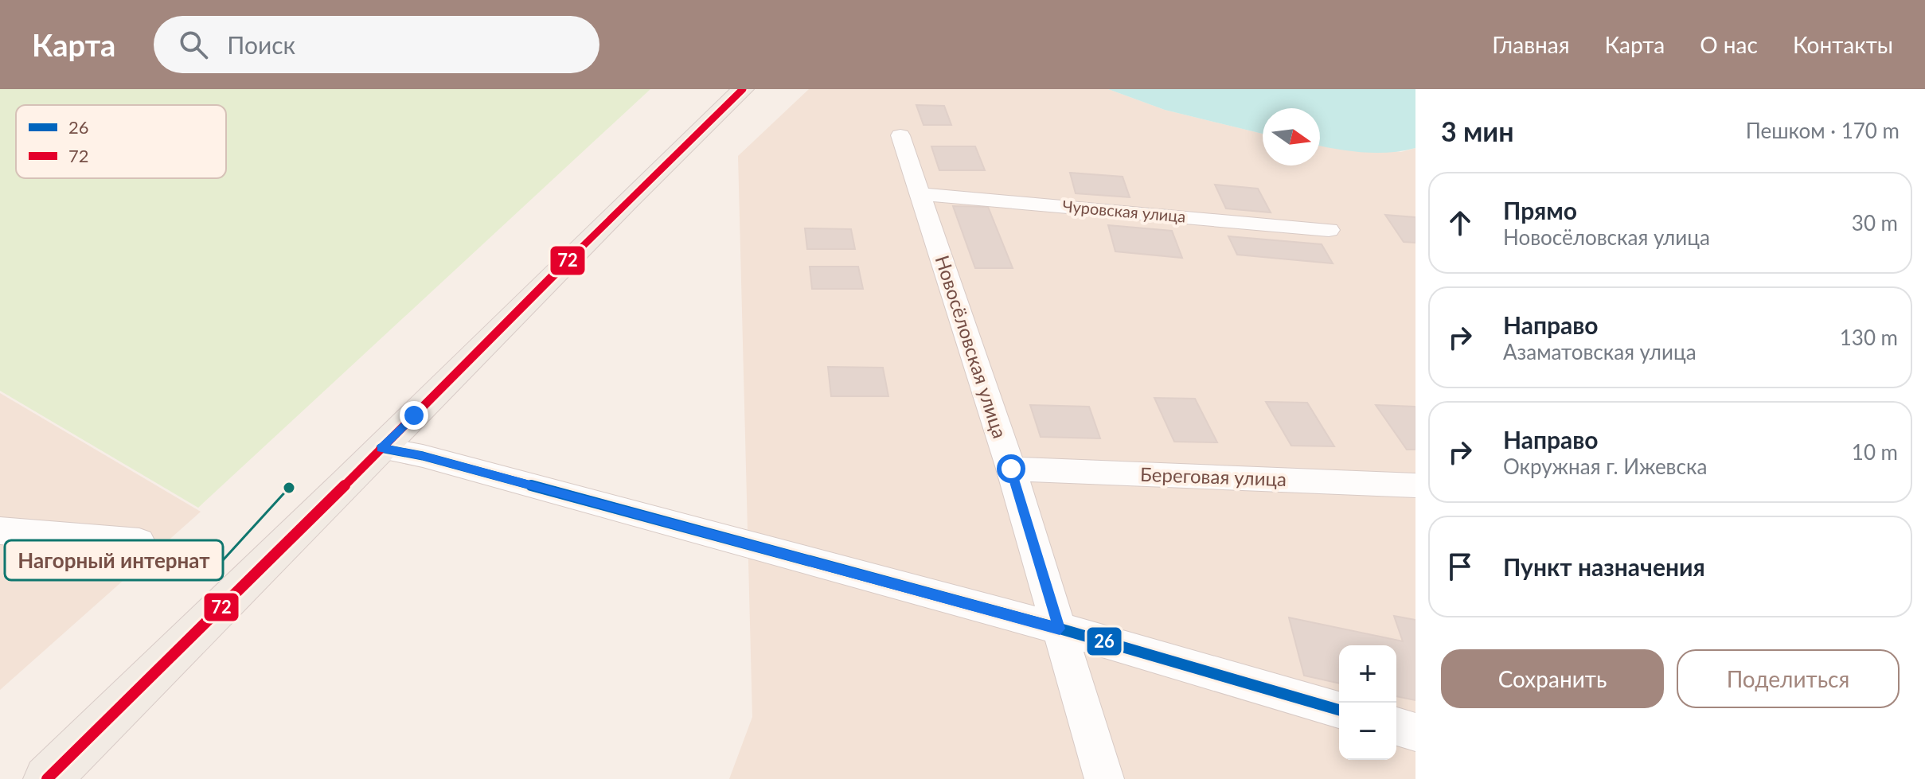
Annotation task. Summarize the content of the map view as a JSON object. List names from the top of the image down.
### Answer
{
  "streets": {
    "street": ["Чуровская улица", "Новосёловская улица", "Береговая улица"]
  },
  "crossings": [
    ["Чуровская улица", "Новосёловская улица"],
    ["Новосёловская улица", "Береговая улица"]
  ],
  "places": ["Нагорный интернат"],
  "lines": ["transit line 72", "transit line 26"],
  "legend": ["26", "72"],
  "north": "right",
  "page": {
    "header": "Карта",
    "search": "Поиск",
    "nav": [
      "Главная",
      "Карта",
      "О нас",
      "Контакты"
    ],
    "heading": ["3 мин", "Пешком · 170 m"],
    "list": [
      ["Прямо", "Новосёловская улица", "30 m"],
      ["Направо", "Азаматовская улица", "130 m"],
      ["Направо", "Окружная г. Ижевска", "10 m"],
      "Пункт назначения"
    ],
    "buttons": ["Сохранить", "Поделиться"],
    "map_buttons": ["+", "−"]
  }
}
